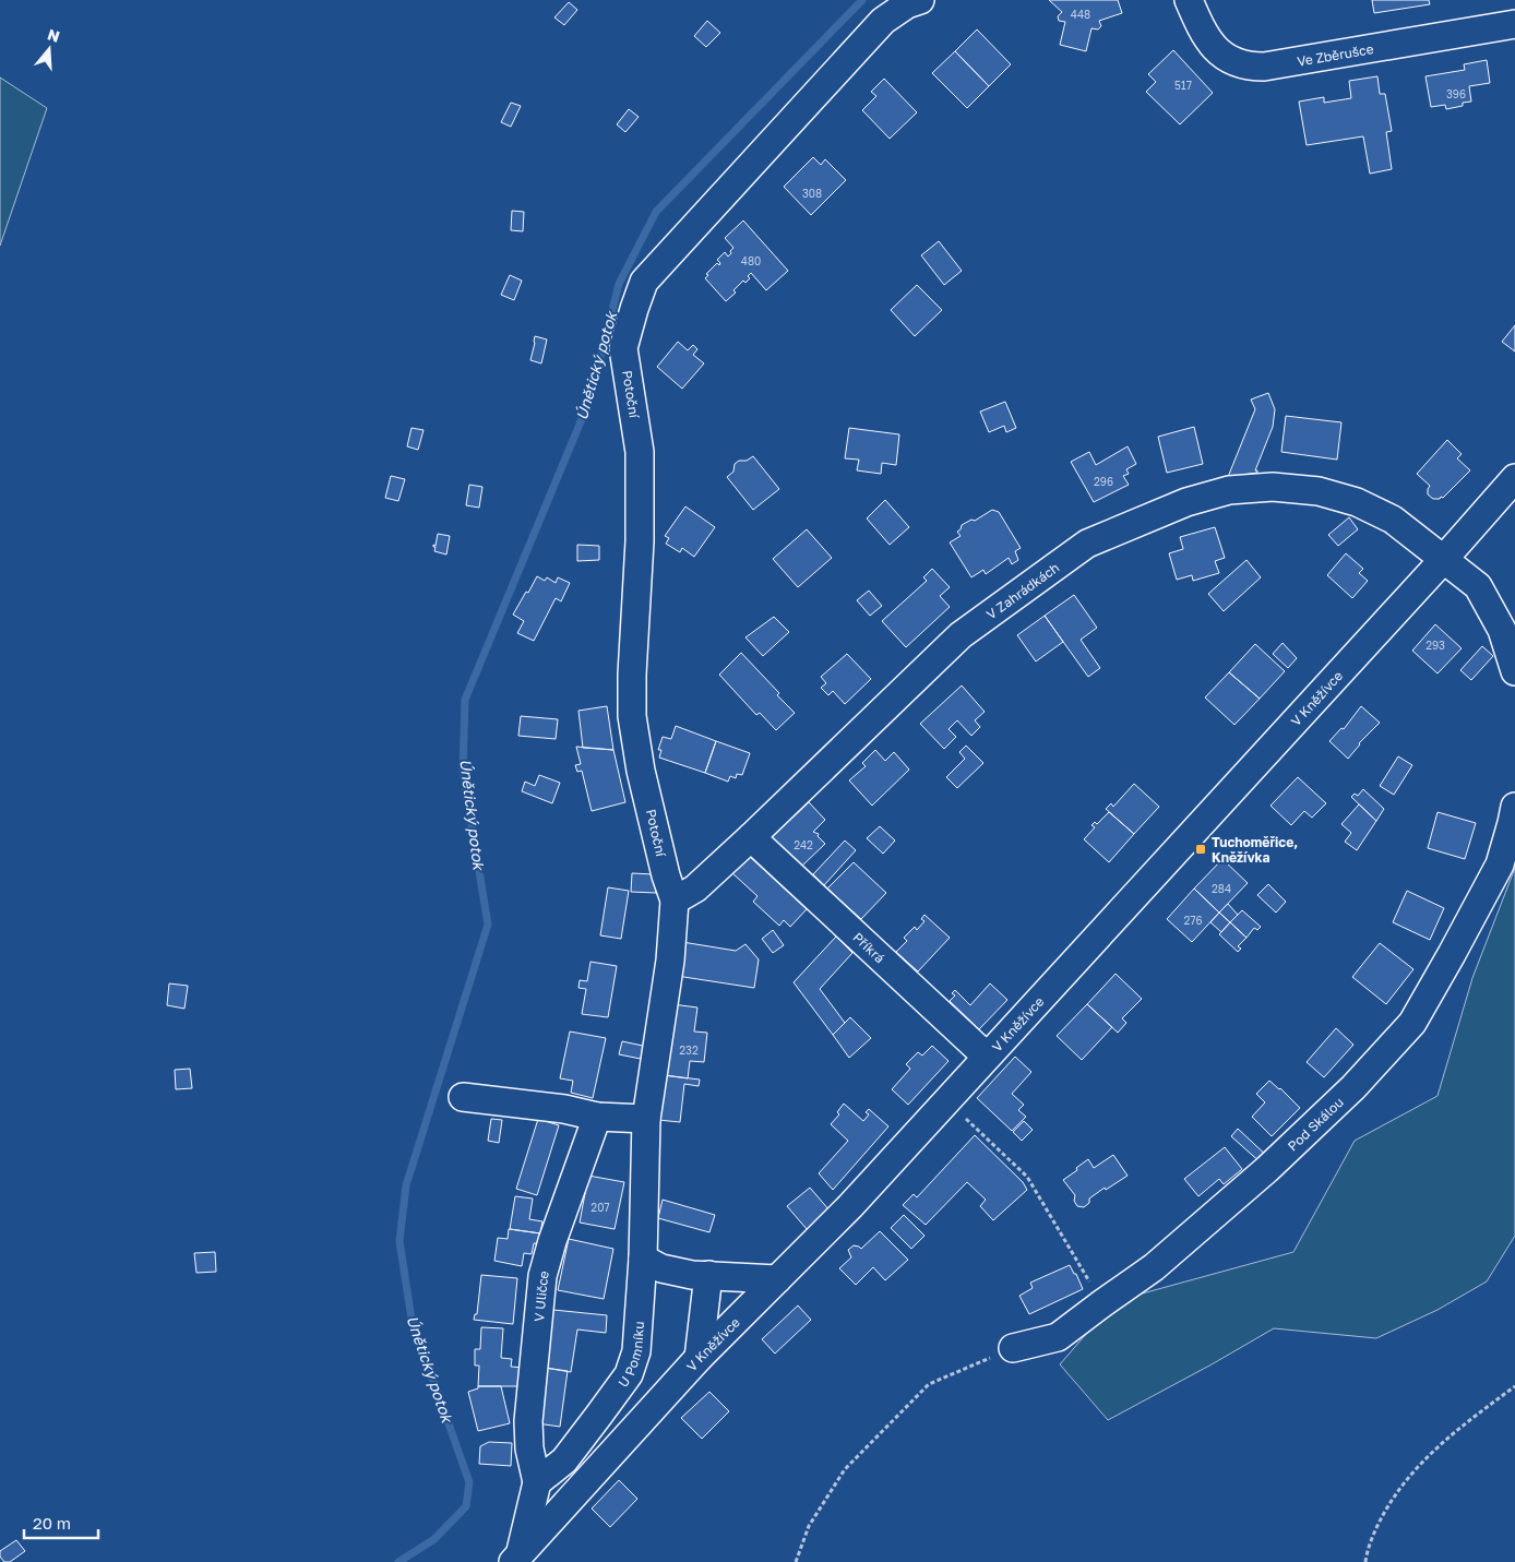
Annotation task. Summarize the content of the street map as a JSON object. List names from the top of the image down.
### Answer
{
  "streets": {
    "street": [
      "Ve Zběrušce",
      "Potoční",
      "V Zahrádkách",
      "V Kněžívce",
      "Příkrá",
      "Pod Skálou",
      "V Uličce",
      "U Pomníku"
    ]
  },
  "crossings": [
    ["Potoční", "V Zahrádkách"],
    ["V Zahrádkách", "V Kněžívce"],
    ["V Zahrádkách", "Příkrá"],
    ["V Kněžívce", "Příkrá"],
    ["V Uličce", "U Pomníku"]
  ],
  "water": ["Únětický potok"],
  "places": {
    "transit": ["Tuchoměřice, Kněžívka"]
  },
  "house_numbers": [
    "448",
    "517",
    "396",
    "308",
    "480",
    "296",
    "293",
    "242",
    "284",
    "276",
    "232",
    "207"
  ],
  "scale_bar": "20 m",
  "north": "top"
}
